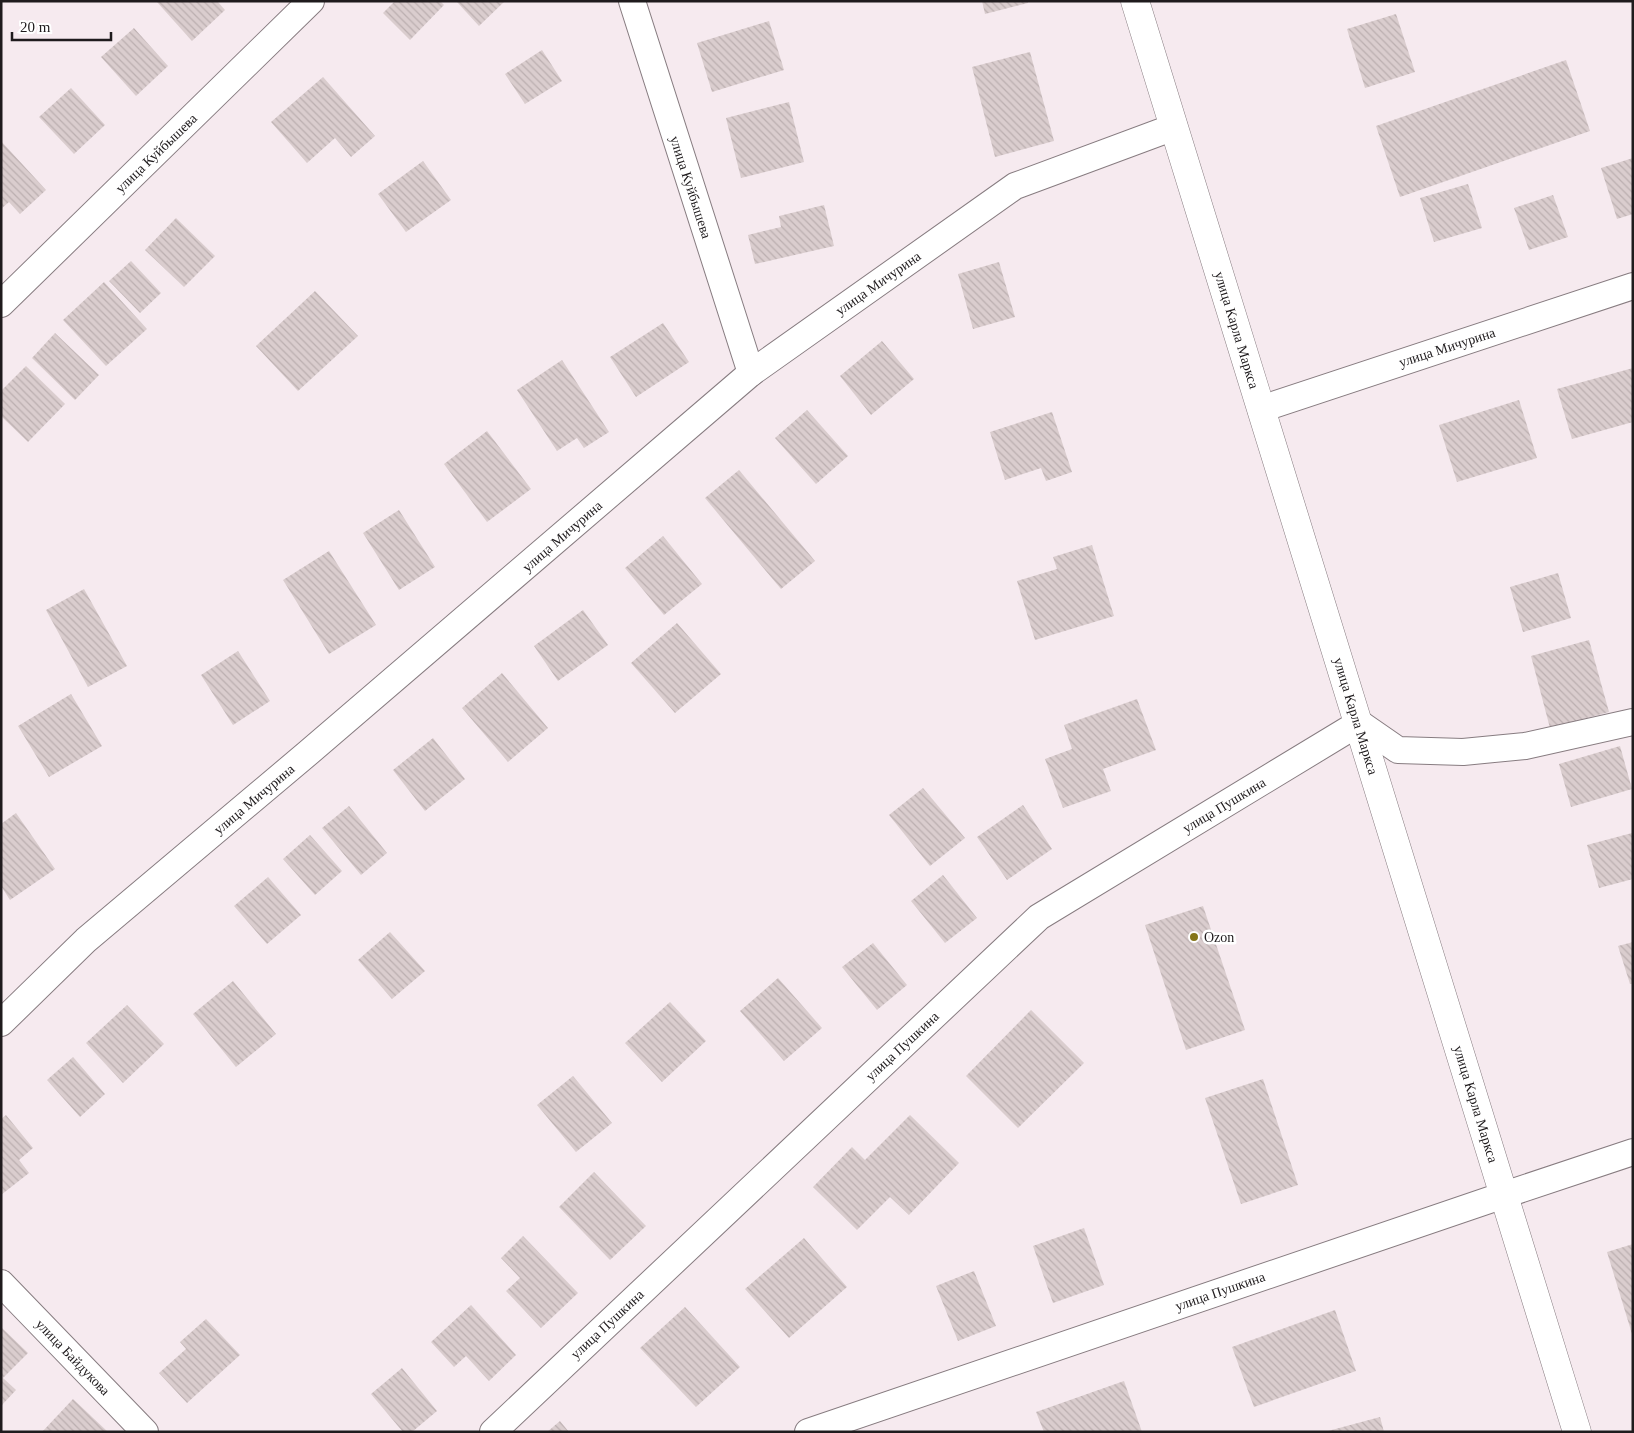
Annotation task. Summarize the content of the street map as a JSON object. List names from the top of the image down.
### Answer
{
  "streets": {
    "main road": ["улица Карла Маркса"],
    "street": [
      "улица Куйбышева",
      "улица Мичурина",
      "улица Пушкина",
      "улица Байдукова"
    ]
  },
  "crossings": [
    ["улица Куйбышева", "улица Мичурина"],
    ["улица Мичурина", "улица Карла Маркса"],
    ["улица Карла Маркса", "улица Пушкина"]
  ],
  "places": ["Ozon"],
  "scale_bar": "20 m"
}
